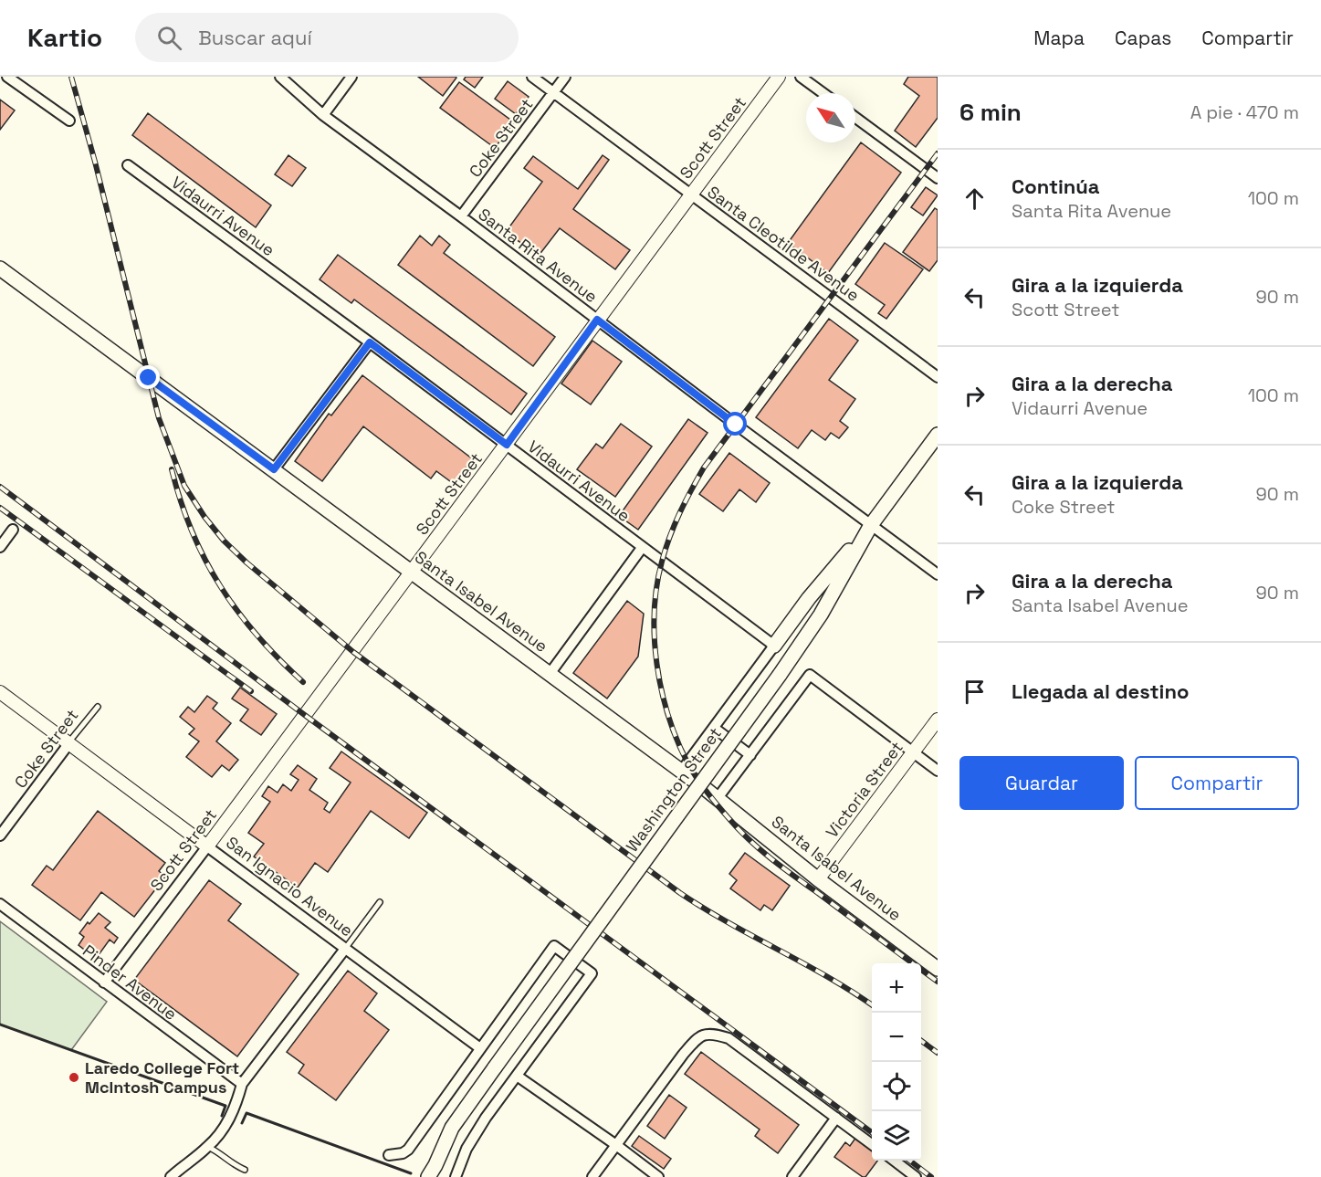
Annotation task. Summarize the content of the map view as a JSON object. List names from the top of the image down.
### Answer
{
  "streets": {
    "main road": ["Santa Isabel Avenue", "Washington Street"],
    "street": [
      "Coke Street",
      "Scott Street",
      "Vidaurri Avenue",
      "Santa Cleotilde Avenue",
      "Santa Rita Avenue",
      "Victoria Street",
      "San Ignacio Avenue",
      "Pinder Avenue"
    ]
  },
  "crossings": [
    ["Coke Street", "Santa Cleotilde Avenue"],
    ["Coke Street", "Santa Rita Avenue"],
    ["Coke Street", "San Ignacio Avenue"],
    ["Scott Street", "Vidaurri Avenue"],
    ["Scott Street", "Santa Cleotilde Avenue"],
    ["Scott Street", "Santa Rita Avenue"],
    ["Scott Street", "Santa Isabel Avenue"],
    ["Scott Street", "San Ignacio Avenue"],
    ["Scott Street", "Pinder Avenue"],
    ["Vidaurri Avenue", "Washington Street"],
    ["Santa Rita Avenue", "Washington Street"],
    ["Santa Isabel Avenue", "Washington Street"],
    ["Santa Isabel Avenue", "Victoria Street"]
  ],
  "places": ["Laredo College Fort McIntosh Campus"],
  "north": "top left",
  "page": {
    "header": "Kartio",
    "search": "Buscar aquí",
    "nav": ["Mapa", "Capas", "Compartir"],
    "heading": ["6 min", "A pie · 470 m"],
    "list": [
      ["Continúa", "Santa Rita Avenue", "100 m"],
      ["Gira a la izquierda", "Scott Street", "90 m"],
      ["Gira a la derecha", "Vidaurri Avenue", "100 m"],
      ["Gira a la izquierda", "Coke Street", "90 m"],
      ["Gira a la derecha", "Santa Isabel Avenue", "90 m"],
      "Llegada al destino"
    ],
    "buttons": ["Guardar", "Compartir"],
    "map_buttons": ["+", "−"]
  }
}
